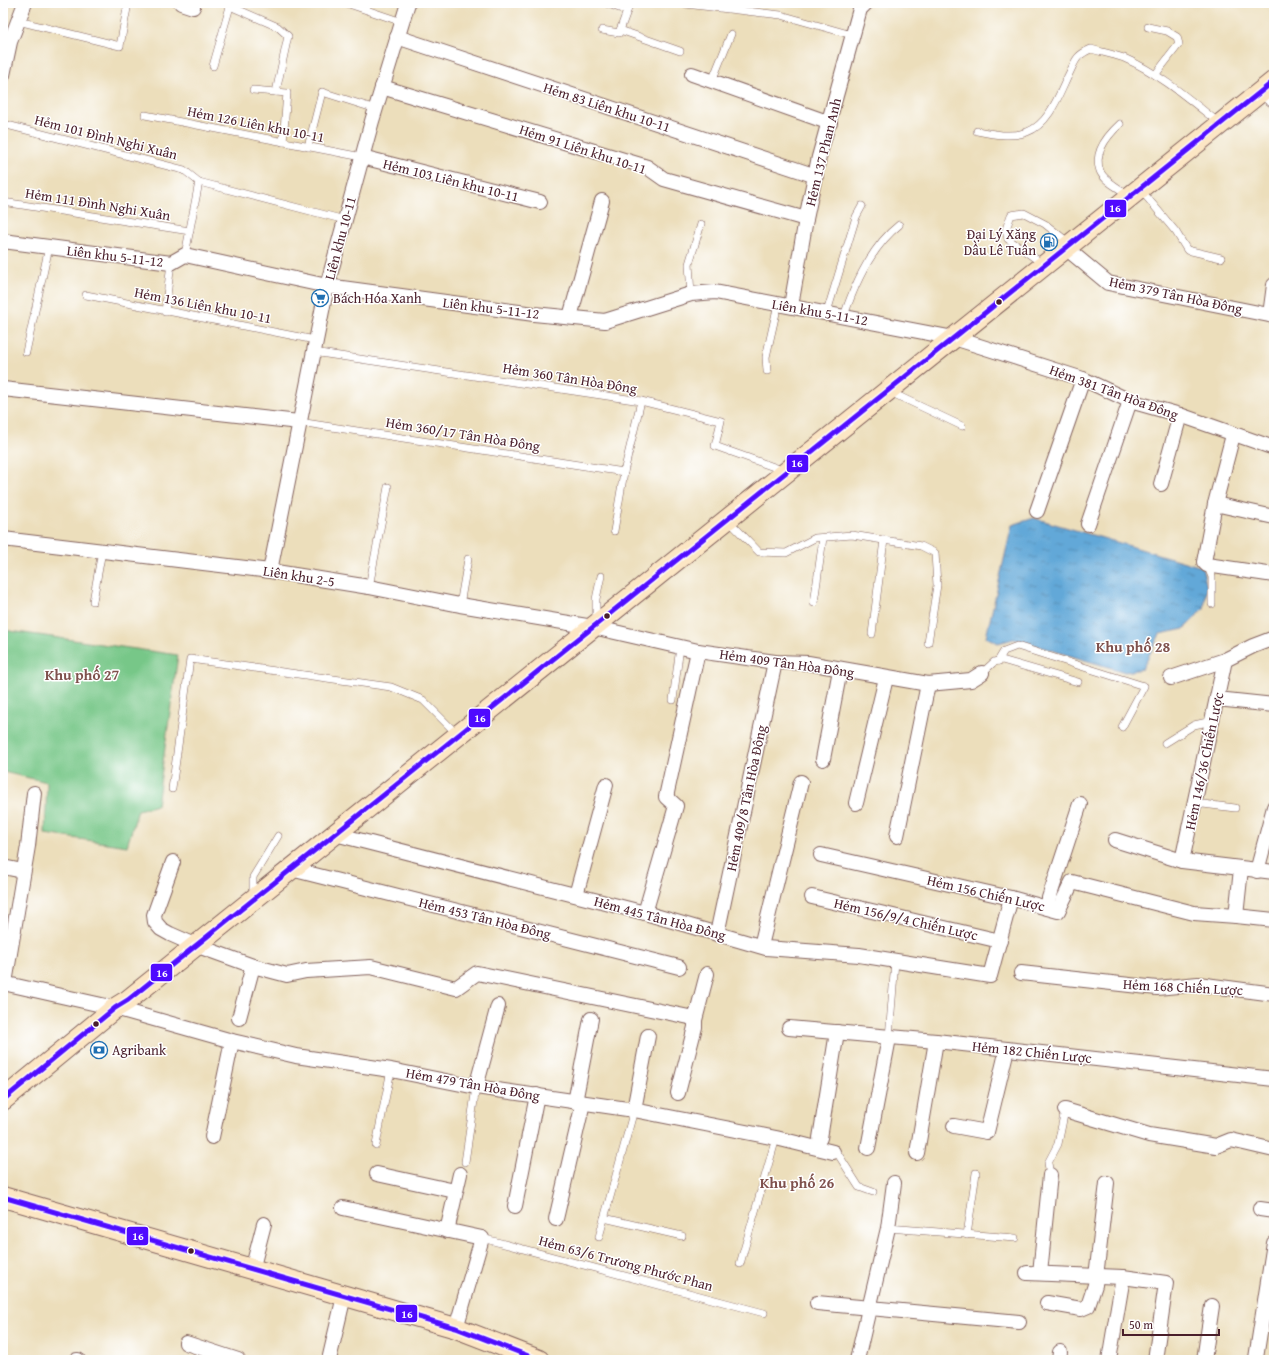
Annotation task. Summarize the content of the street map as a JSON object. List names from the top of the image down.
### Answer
{
  "streets": {
    "street": [
      "Hẻm 83 Liên khu 10-11",
      "Hẻm 91 Liên khu 10-11",
      "Hẻm 137 Phan Anh",
      "Hẻm 103 Liên khu 10-11",
      "Liên khu 10-11",
      "Liên khu 5-11-12",
      "Hẻm 379 Tân Hòa Đông",
      "Hẻm 381 Tân Hòa Đông",
      "Liên khu 2-5",
      "Hẻm 409 Tân Hòa Đông",
      "Hẻm 146/36 Chiến Lược",
      "Hẻm 409/8 Tân Hòa Đông",
      "Hẻm 156 Chiến Lược",
      "Hẻm 453 Tân Hòa Đông",
      "Hẻm 445 Tân Hòa Đông",
      "Hẻm 156/9/4 Chiến Lược",
      "Hẻm 168 Chiến Lược",
      "Hẻm 182 Chiến Lược",
      "Hẻm 479 Tân Hòa Đông"
    ],
    "lane": [
      "Hẻm 126 Liên khu 10-11",
      "Hẻm 101 Đình Nghi Xuân",
      "Hẻm 111 Đình Nghi Xuân",
      "Hẻm 136 Liên khu 10-11",
      "Hẻm 360 Tân Hòa Đông",
      "Hẻm 360/17 Tân Hòa Đông",
      "Hẻm 63/6 Trương Phước Phan"
    ]
  },
  "crossings": [
    ["Hẻm 83 Liên khu 10-11", "Hẻm 137 Phan Anh"],
    ["Hẻm 83 Liên khu 10-11", "Liên khu 10-11"],
    ["Hẻm 126 Liên khu 10-11", "Hẻm 103 Liên khu 10-11"],
    ["Hẻm 126 Liên khu 10-11", "Liên khu 10-11"],
    ["Hẻm 91 Liên khu 10-11", "Hẻm 137 Phan Anh"],
    ["Hẻm 91 Liên khu 10-11", "Liên khu 10-11"],
    ["Hẻm 137 Phan Anh", "Liên khu 5-11-12"],
    ["Hẻm 103 Liên khu 10-11", "Liên khu 10-11"],
    ["Liên khu 10-11", "Liên khu 5-11-12"],
    ["Liên khu 10-11", "Hẻm 136 Liên khu 10-11"],
    ["Liên khu 10-11", "Hẻm 360 Tân Hòa Đông"],
    ["Liên khu 10-11", "Hẻm 360/17 Tân Hòa Đông"],
    ["Liên khu 10-11", "Liên khu 2-5"],
    ["Liên khu 5-11-12", "Hẻm 381 Tân Hòa Đông"],
    ["Hẻm 136 Liên khu 10-11", "Hẻm 360 Tân Hòa Đông"],
    ["Liên khu 2-5", "Hẻm 409 Tân Hòa Đông"],
    ["Hẻm 409 Tân Hòa Đông", "Hẻm 409/8 Tân Hòa Đông"],
    ["Hẻm 409/8 Tân Hòa Đông", "Hẻm 445 Tân Hòa Đông"],
    ["Hẻm 445 Tân Hòa Đông", "Hẻm 156/9/4 Chiến Lược"]
  ],
  "districts": ["Khu phố 28", "Khu phố 27", "Khu phố 26"],
  "places": {
    "fuel station": ["Đại Lý Xăng Dầu Lê Tuấn"],
    "supermarket": ["Bách Hóa Xanh"],
    "bank": ["Agribank"]
  },
  "lines": ["transit line 16"],
  "scale_bar": "50 m"
}
